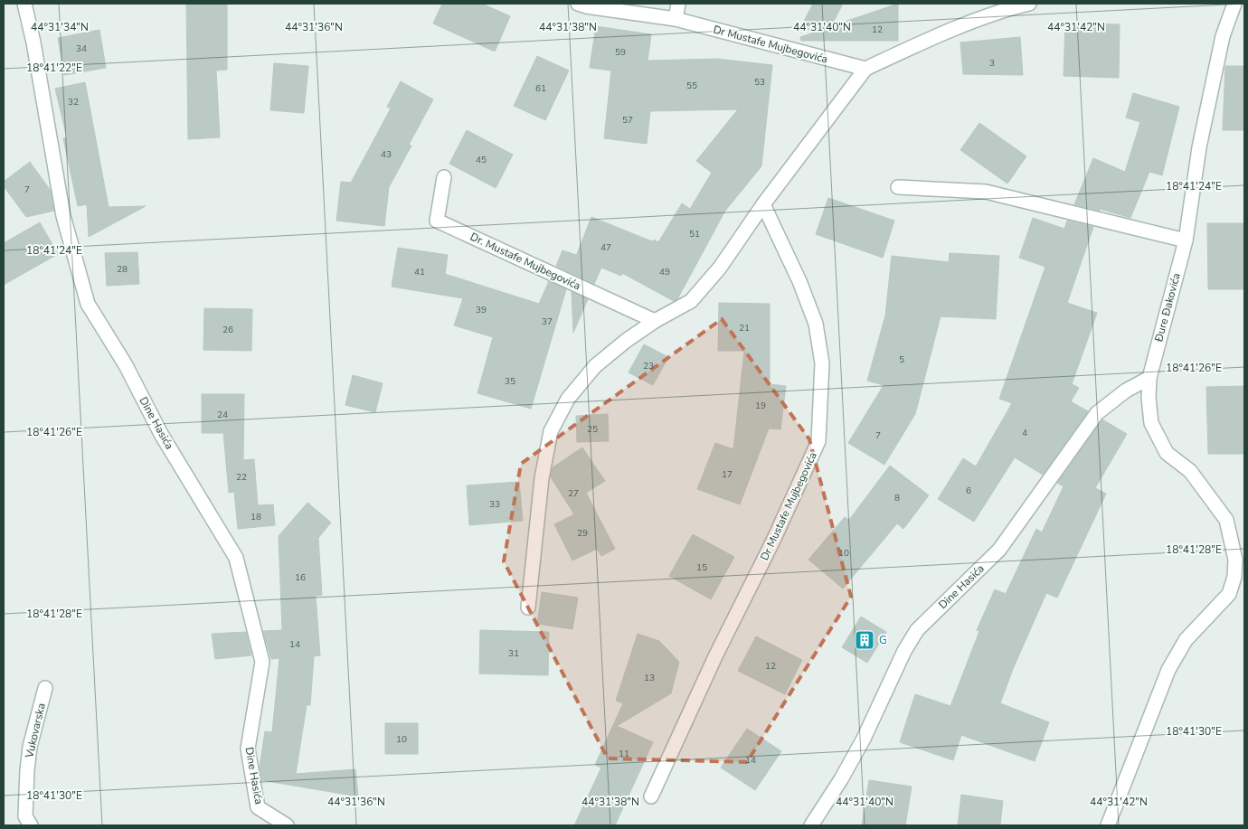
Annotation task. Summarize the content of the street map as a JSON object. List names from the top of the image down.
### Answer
{
  "streets": {
    "street": [
      "Dr Mustafe Mujbegovića",
      "Dr. Mustafe Mujbegovića",
      "Đure Đakovića",
      "Dine Hasića",
      "Vukovarska"
    ]
  },
  "crossings": [
    ["Đure Đakovića", "Dine Hasića"]
  ],
  "places": {
    "building": ["G"]
  },
  "house_numbers": [
    "12",
    "34",
    "59",
    "3",
    "53",
    "55",
    "61",
    "32",
    "57",
    "43",
    "45",
    "7",
    "51",
    "47",
    "28",
    "41",
    "49",
    "39",
    "37",
    "21",
    "26",
    "5",
    "23",
    "35",
    "19",
    "24",
    "25",
    "4",
    "7",
    "17",
    "22",
    "6",
    "27",
    "8",
    "33",
    "18",
    "29",
    "10",
    "15",
    "16",
    "14",
    "31",
    "12",
    "13",
    "10",
    "11",
    "14"
  ],
  "coordinates": [
    "44°31'34\"N",
    "44°31'36\"N",
    "44°31'38\"N",
    "44°31'40\"N",
    "44°31'42\"N",
    "18°41'22\"E",
    "18°41'24\"E",
    "18°41'26\"E",
    "18°41'28\"E",
    "18°41'30\"E"
  ]
}
